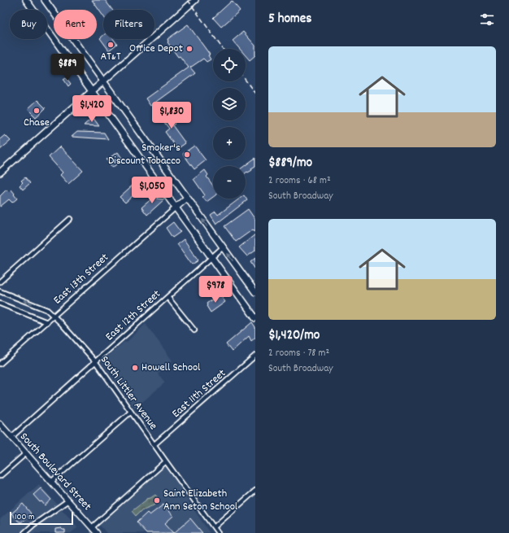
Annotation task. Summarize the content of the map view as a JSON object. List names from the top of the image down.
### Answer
{
  "streets": {
    "main road": ["South Boulevard Street"],
    "street": [
      "East 13th Street",
      "East 12th Street",
      "South Littler Avenue",
      "East 11th Street"
    ]
  },
  "crossings": [
    ["East 13th Street", "South Littler Avenue"],
    ["East 12th Street", "South Littler Avenue"],
    ["East 12th Street", "South Boulevard Street"],
    ["South Littler Avenue", "East 11th Street"]
  ],
  "places": [
    "AT&T",
    "Office Depot",
    "Chase",
    "Smoker's Discount Tobacco",
    "Howell School",
    "Saint Elizabeth Ann Seton School"
  ],
  "scale_bar": "100 m",
  "page": {
    "heading": "5 homes",
    "chip": ["Buy", "Rent", "Filters"],
    "list": [
      {
        "name": "$889/mo",
        "note": "2 rooms · 68 m² · South Broadway"
      },
      {
        "name": "$1,420/mo",
        "note": "2 rooms · 78 m² · South Broadway"
      }
    ],
    "map_buttons": ["+", "−"],
    "price": [
      "$889",
      "$1,420",
      "$1,830",
      "$1,050",
      "$978"
    ],
    "scale": "100 m"
  }
}
